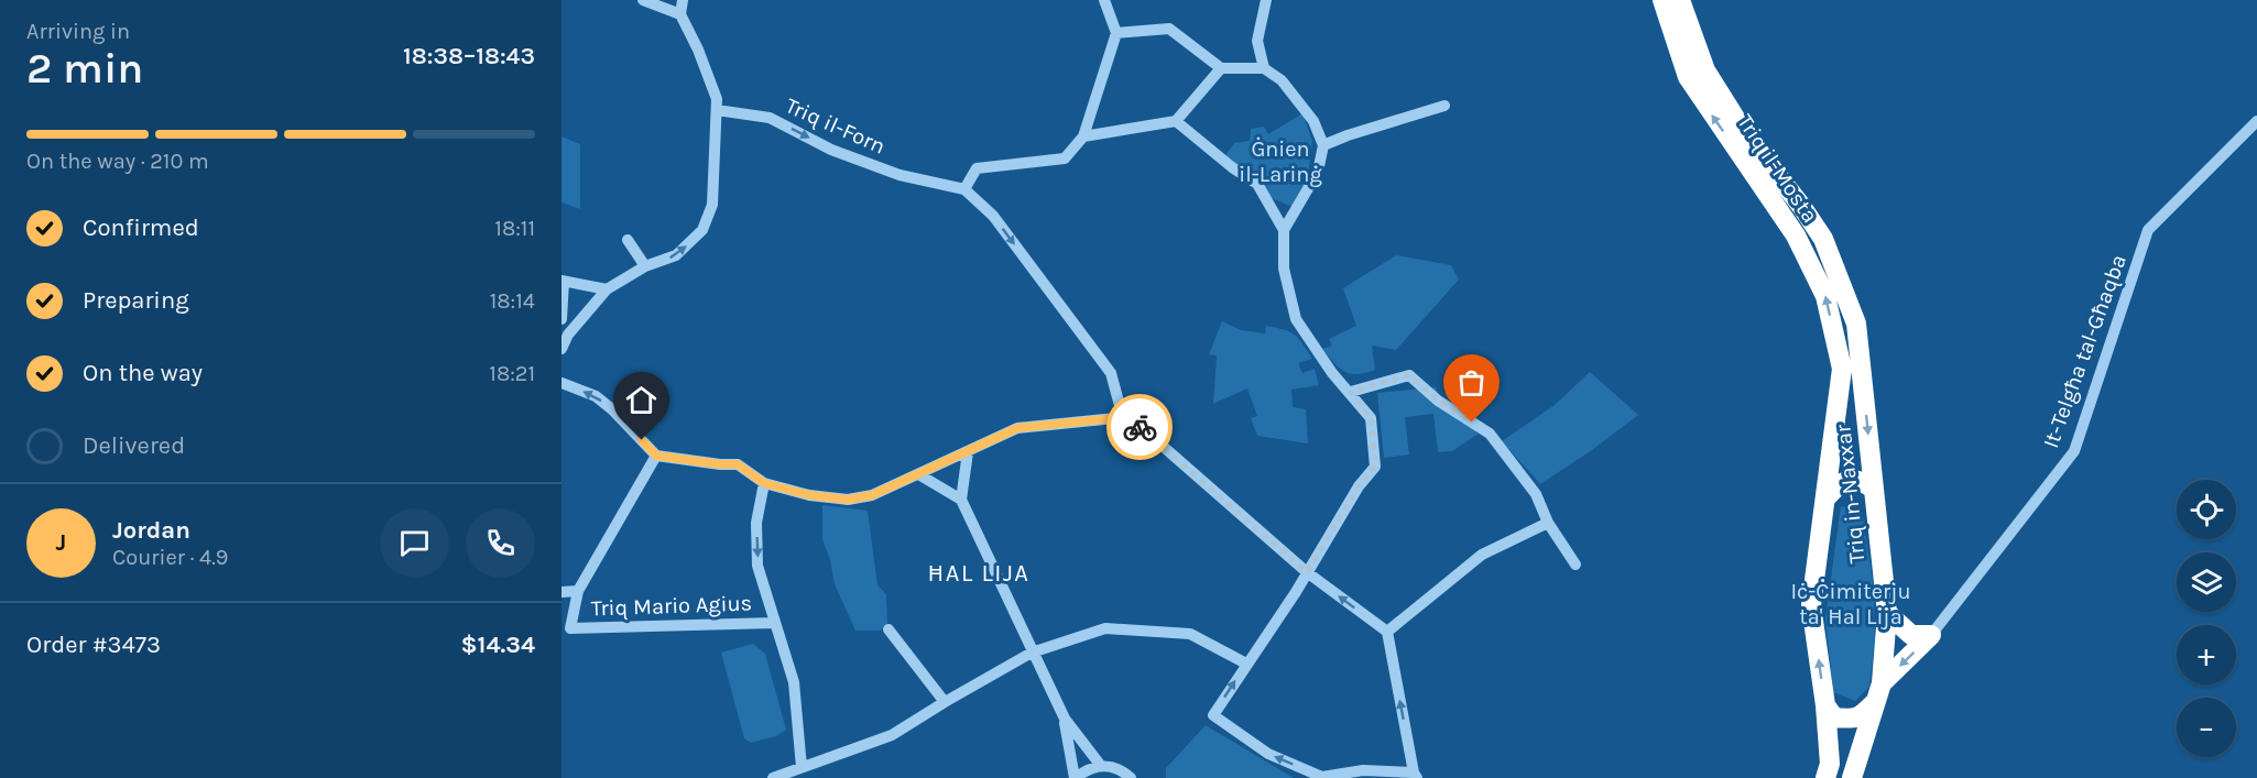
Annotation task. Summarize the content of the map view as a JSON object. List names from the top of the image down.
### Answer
{
  "streets": {
    "highway": ["Triq il-Mosta", "Triq in-Naxxar"],
    "street": ["Triq il-Forn", "It-Telgħa tal-Għaqba", "Triq Mario Agius"]
  },
  "crossings": [
    ["Triq il-Mosta", "Triq in-Naxxar"]
  ],
  "one_way": ["Triq il-Forn"],
  "districts": ["ĦAL LIJA"],
  "parks": ["Ġnien il-Larinġ", "Iċ-Ċimiterju ta' Ħal Lija"],
  "page": {
    "heading": ["2 min", "Arriving in", "18:38–18:43"],
    "panel": [
      "Jordan",
      "Courier · 4.9",
      "Order #3473",
      "$14.34"
    ],
    "bar": "On the way · 210 m",
    "list": [
      ["Confirmed", "18:11"],
      ["Preparing", "18:14"],
      ["On the way", "18:21"],
      "Delivered"
    ],
    "map_buttons": ["+", "−"],
    "round": "J"
  }
}
